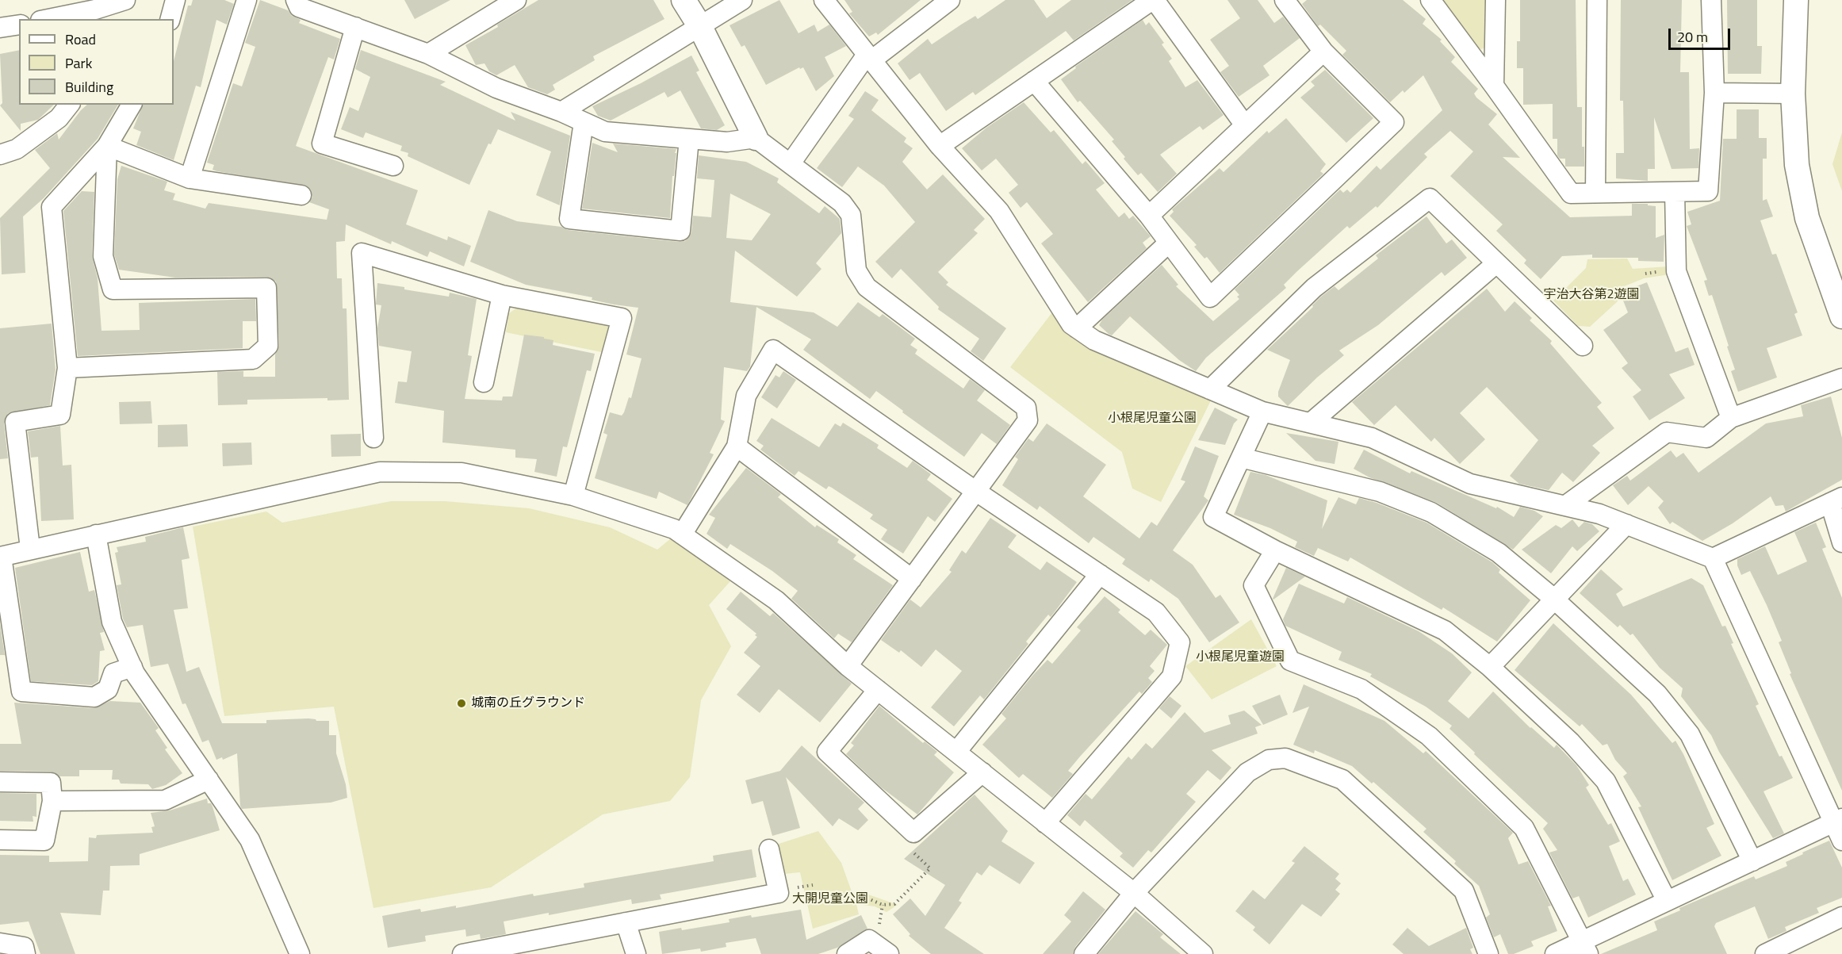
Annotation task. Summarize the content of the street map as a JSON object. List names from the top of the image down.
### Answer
{
  "parks": [
    "宇治大谷第2遊園",
    "小根尾児童公園",
    "小根尾児童遊園",
    "大開児童公園"
  ],
  "places": ["城南の丘グラウンド"],
  "legend": ["Road", "Park", "Building"],
  "scale_bar": "20 m"
}
